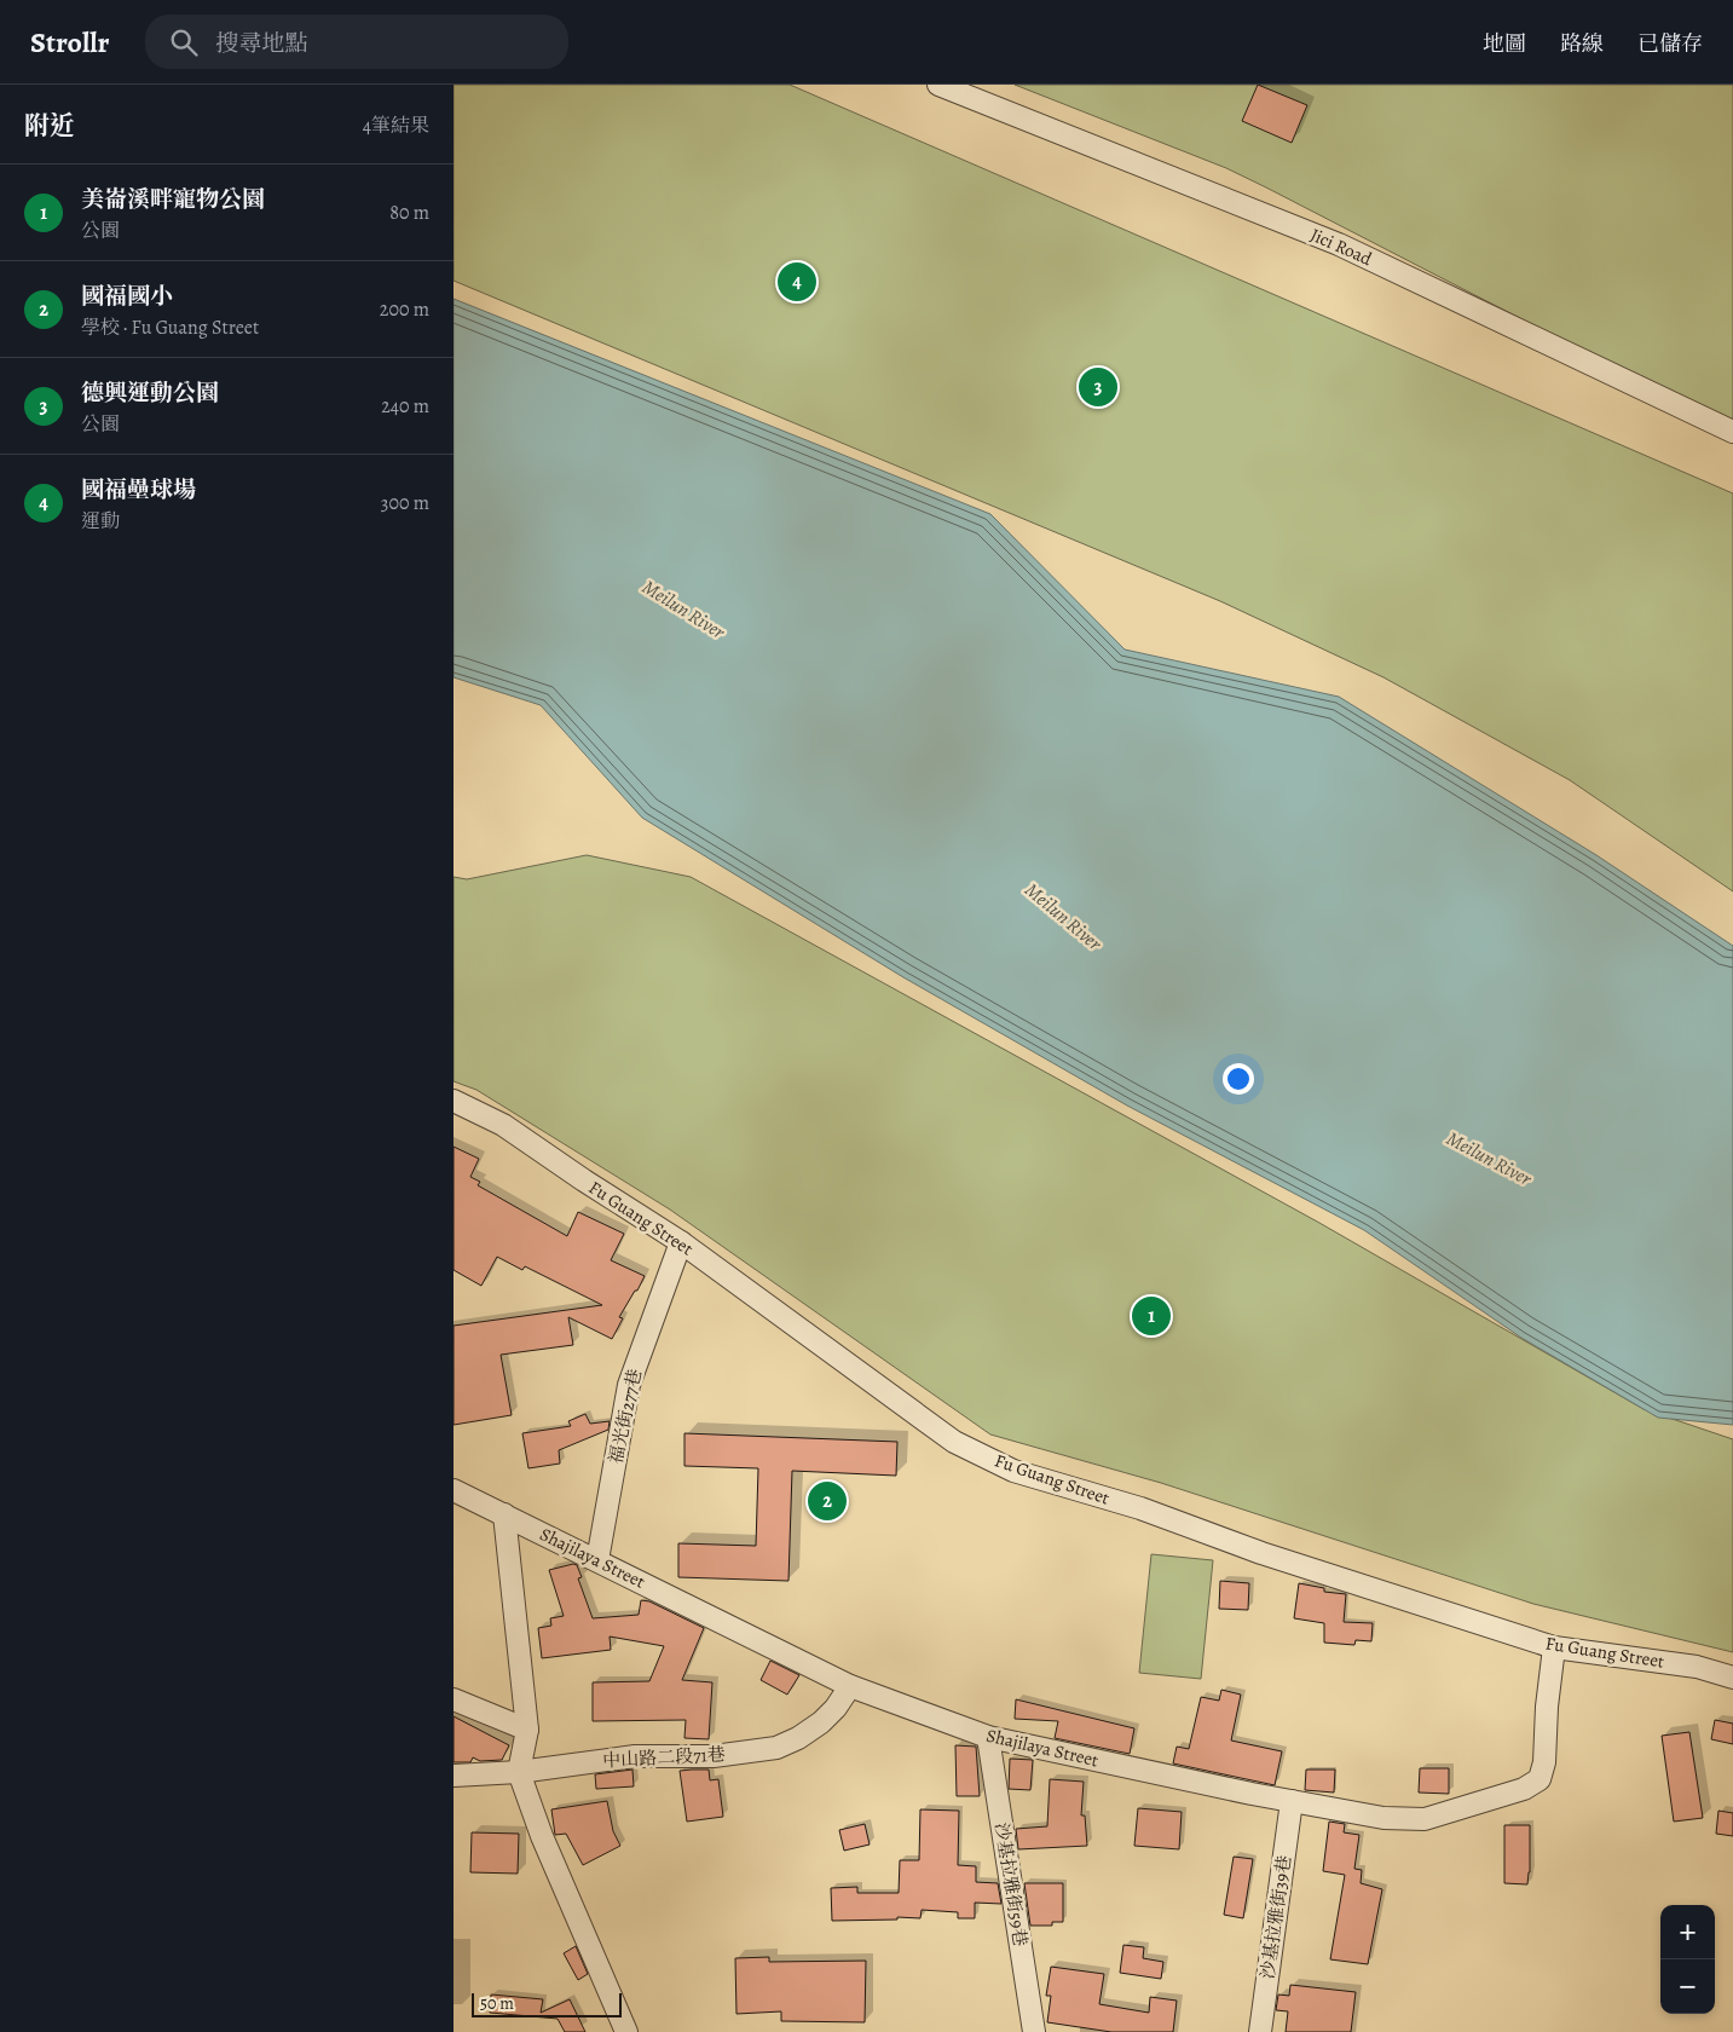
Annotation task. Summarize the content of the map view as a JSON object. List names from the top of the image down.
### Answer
{
  "streets": {
    "street": [
      "Jici Road",
      "Fu Guang Street",
      "福光街277巷",
      "Shajilaya Street",
      "中山路二段71巷",
      "沙基拉雅街59巷",
      "沙基拉雅街39巷"
    ]
  },
  "crossings": [
    ["Fu Guang Street", "福光街277巷"],
    ["Fu Guang Street", "Shajilaya Street"],
    ["福光街277巷", "Shajilaya Street"],
    ["Shajilaya Street", "中山路二段71巷"],
    ["Shajilaya Street", "沙基拉雅街59巷"],
    ["Shajilaya Street", "沙基拉雅街39巷"]
  ],
  "water": ["Meilun River"],
  "scale_bar": "50 m",
  "page": {
    "header": "Strollr",
    "search": "搜尋地點",
    "nav": ["地圖", "路線", "已儲存"],
    "heading": ["附近", "4筆結果"],
    "list": [
      {
        "mark": "1",
        "name": "美崙溪畔寵物公園",
        "note": "公園",
        "value": "80 m"
      },
      {
        "mark": "2",
        "name": "國福國小",
        "note": "學校 · Fu Guang Street",
        "value": "200 m"
      },
      {
        "mark": "3",
        "name": "德興運動公園",
        "note": "公園",
        "value": "240 m"
      },
      {
        "mark": "4",
        "name": "國福壘球場",
        "note": "運動",
        "value": "300 m"
      }
    ],
    "pins": [
      "4",
      "3",
      "1",
      "2"
    ],
    "map_buttons": ["+", "−"],
    "scale": "50 m"
  }
}
